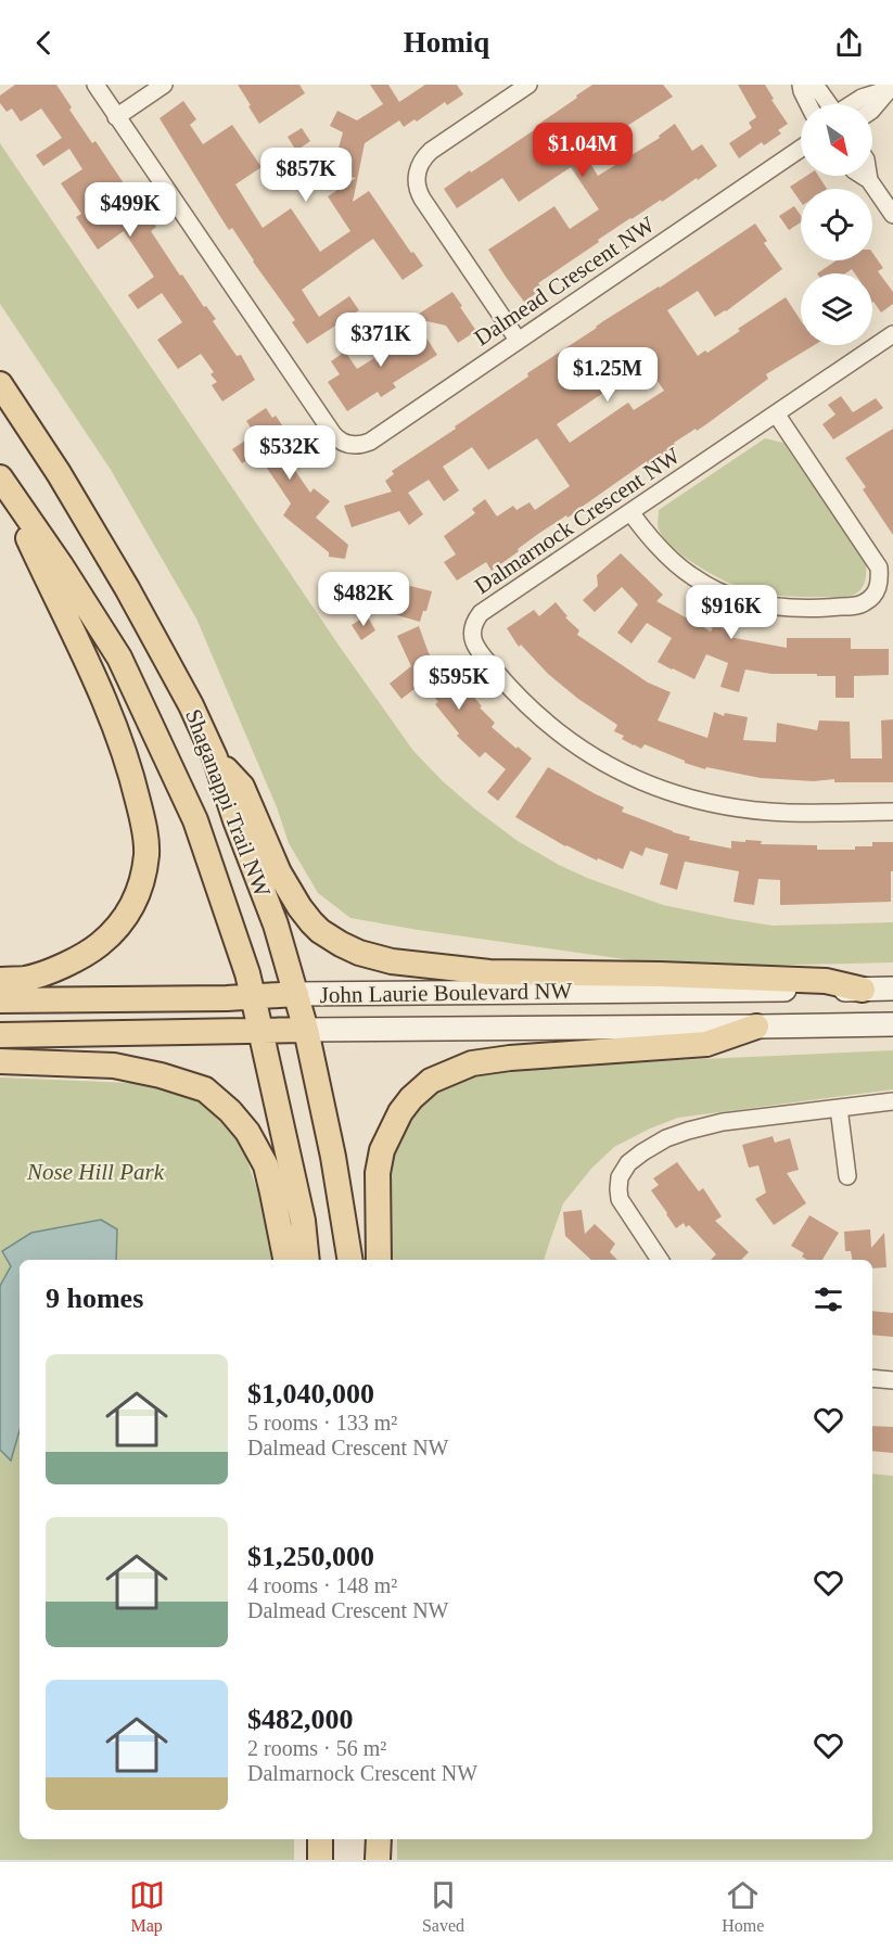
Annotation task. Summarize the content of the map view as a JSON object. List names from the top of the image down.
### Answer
{
  "streets": {
    "main road": ["Shaganappi Trail NW", "John Laurie Boulevard NW"],
    "street": ["Dalmead Crescent NW", "Dalmarnock Crescent NW"]
  },
  "crossings": [
    ["Shaganappi Trail NW", "John Laurie Boulevard NW"]
  ],
  "parks": ["Nose Hill Park"],
  "north": "bottom right",
  "page": {
    "header": "Homiq",
    "price": [
      "$1.04M",
      "$857K",
      "$499K",
      "$371K",
      "$1.25M",
      "$532K",
      "$482K",
      "$916K",
      "$595K"
    ],
    "heading": "9 homes",
    "list": [
      {
        "name": "$1,040,000",
        "note": "5 rooms · 133 m² · Dalmead Crescent NW"
      },
      {
        "name": "$1,250,000",
        "note": "4 rooms · 148 m² · Dalmead Crescent NW"
      },
      {
        "name": "$482,000",
        "note": "2 rooms · 56 m² · Dalmarnock Crescent NW"
      }
    ],
    "tabs": ["Map", "Saved", "Home"]
  }
}
